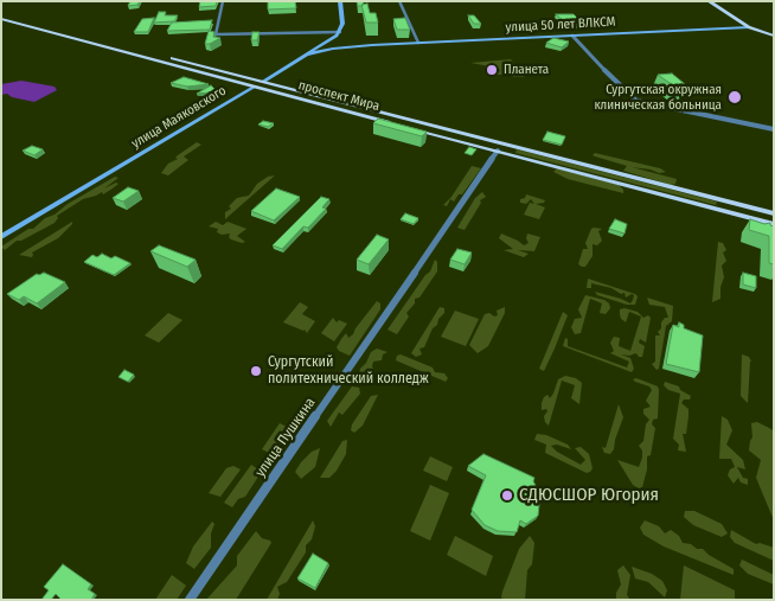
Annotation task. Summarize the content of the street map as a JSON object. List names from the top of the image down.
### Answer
{
  "streets": {
    "main road": ["улица 50 лет ВЛКСМ", "проспект Мира", "улица Маяковского"],
    "street": ["улица Пушкина"]
  },
  "crossings": [
    ["улица 50 лет ВЛКСМ", "улица Маяковского"],
    ["проспект Мира", "улица Маяковского"],
    ["проспект Мира", "улица Пушкина"]
  ],
  "places": [
    "Планета",
    "Сургутская окружная клиническая больница",
    "Сургутский политехнический колледж",
    "СДЮСШОР Югория"
  ]
}
